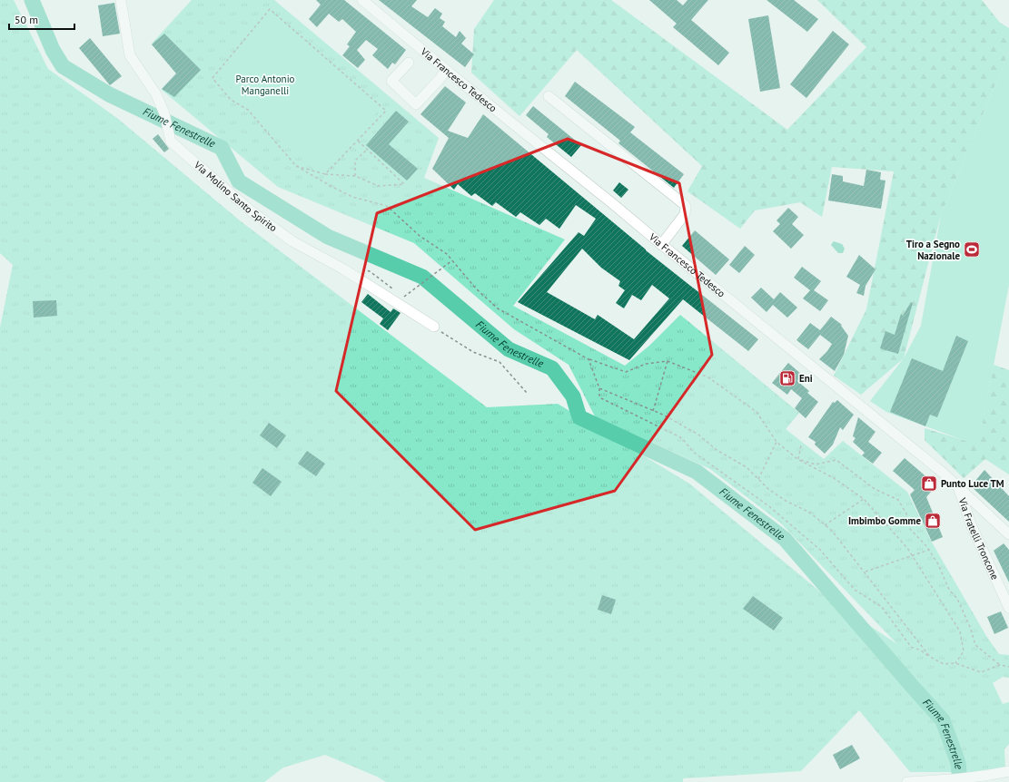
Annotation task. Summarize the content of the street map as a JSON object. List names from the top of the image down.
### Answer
{
  "streets": {
    "street": ["Via Francesco Tedesco", "Via Molino Santo Spirito", "Via Fratelli Troncone"]
  },
  "crossings": [
    ["Via Francesco Tedesco", "Via Fratelli Troncone"]
  ],
  "water": ["Fiume Fenestrelle"],
  "parks": ["Parco Antonio Manganelli"],
  "places": {
    "sports": ["Tiro a Segno Nazionale"],
    "fuel station": ["Eni"],
    "shop": ["Punto Luce TM", "Imbimbo Gomme"]
  },
  "scale_bar": "50 m"
}
